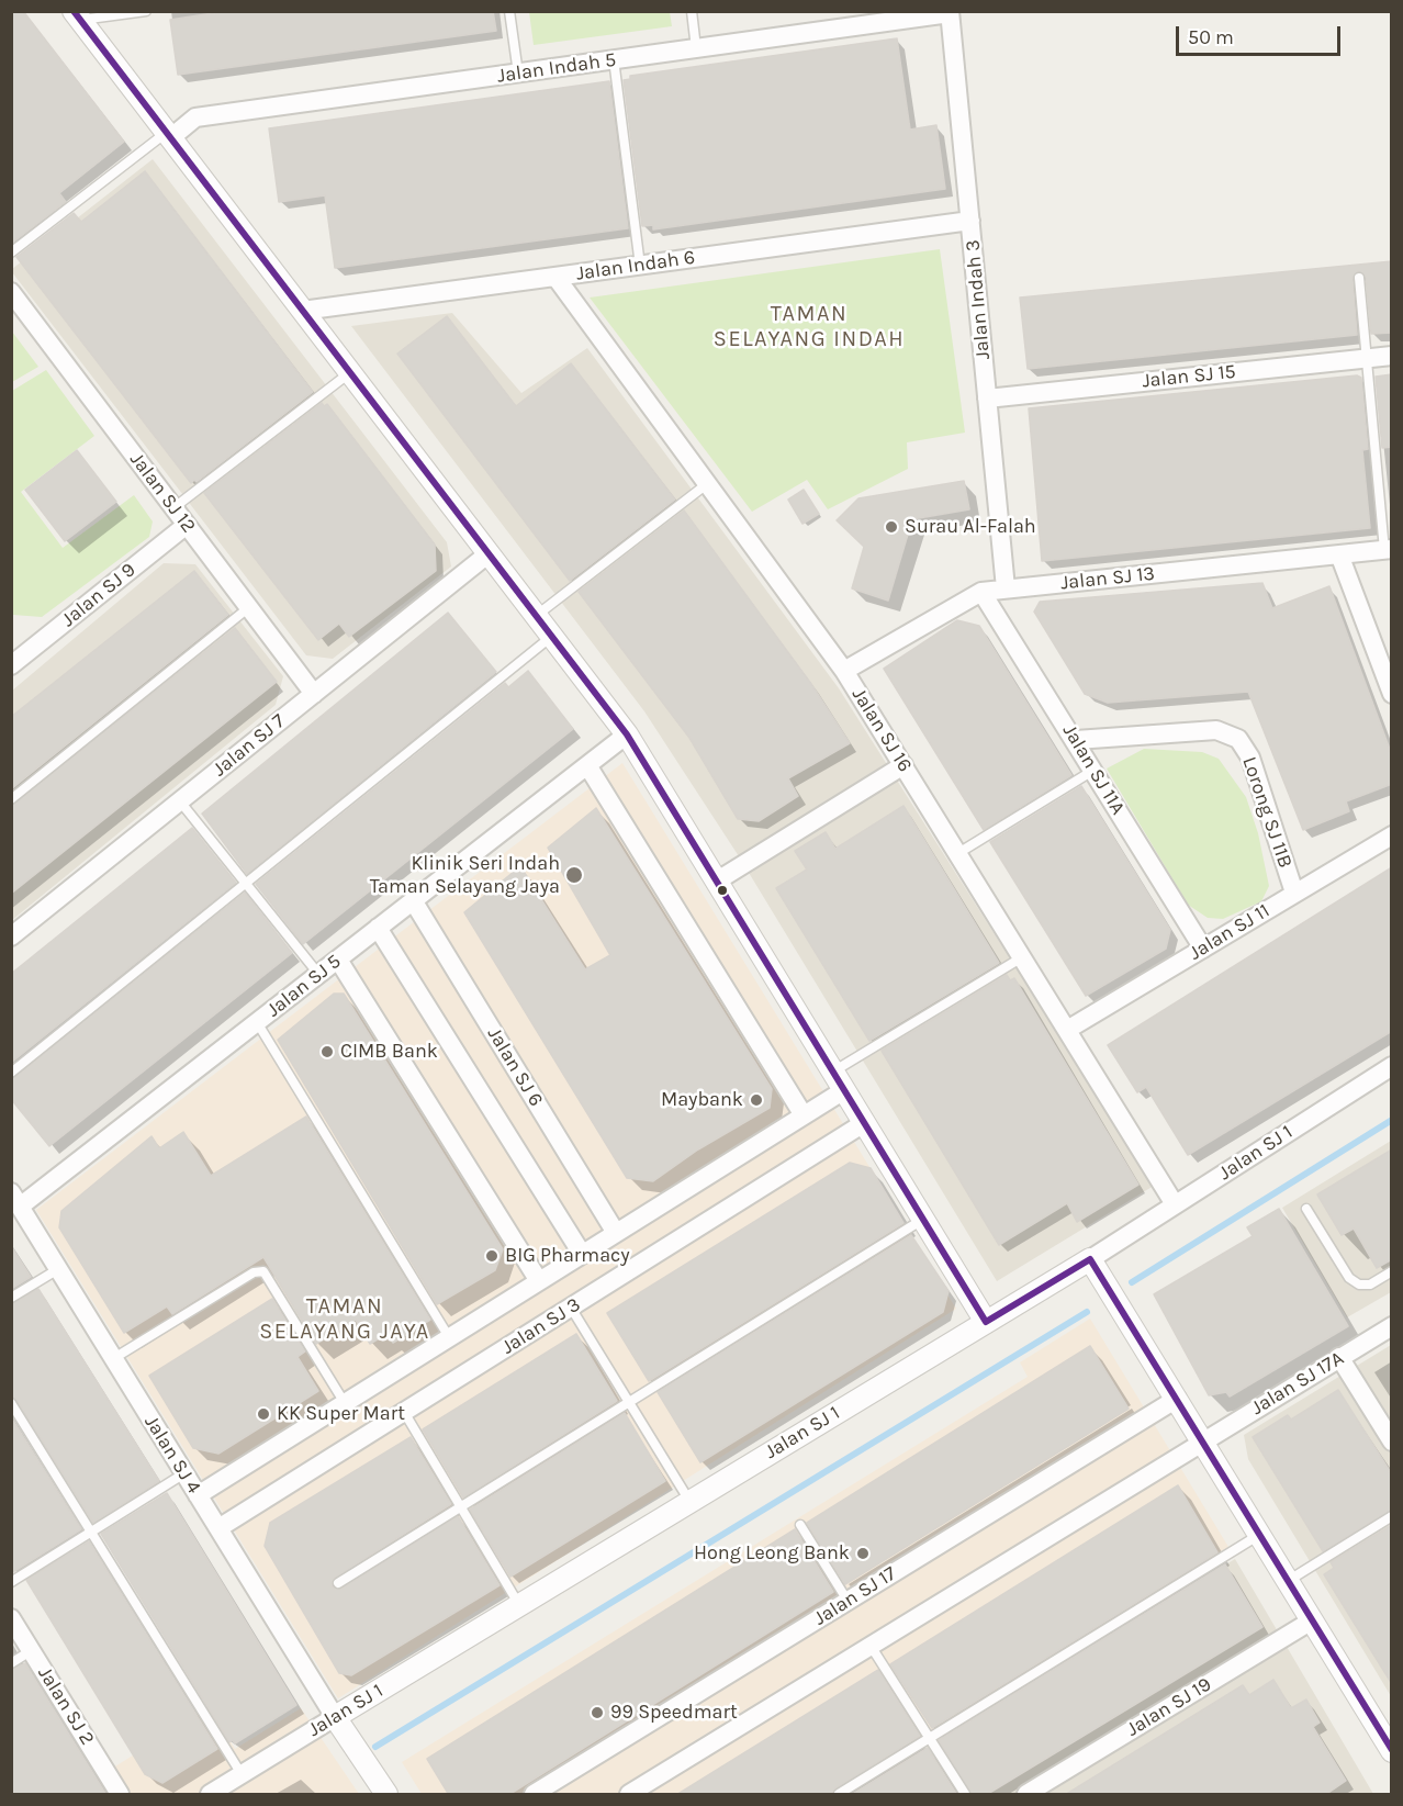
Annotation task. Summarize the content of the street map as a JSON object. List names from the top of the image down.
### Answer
{
  "streets": {
    "street": [
      "Jalan Indah 5",
      "Jalan Indah 6",
      "Jalan Indah 3",
      "Jalan SJ 15",
      "Jalan SJ 12",
      "Jalan SJ 13",
      "Jalan SJ 9",
      "Jalan SJ 16",
      "Jalan SJ 7",
      "Jalan SJ 11A",
      "Lorong SJ 11B",
      "Jalan SJ 11",
      "Jalan SJ 5",
      "Jalan SJ 6",
      "Jalan SJ 1",
      "Jalan SJ 3",
      "Jalan SJ 17A",
      "Jalan SJ 4",
      "Jalan SJ 17",
      "Jalan SJ 2",
      "Jalan SJ 19"
    ]
  },
  "crossings": [
    ["Jalan Indah 5", "Jalan Indah 3"],
    ["Jalan Indah 6", "Jalan Indah 3"],
    ["Jalan Indah 6", "Jalan SJ 16"],
    ["Jalan Indah 3", "Jalan SJ 15"],
    ["Jalan Indah 3", "Jalan SJ 13"],
    ["Jalan SJ 12", "Jalan SJ 9"],
    ["Jalan SJ 12", "Jalan SJ 7"],
    ["Jalan SJ 13", "Jalan SJ 16"],
    ["Jalan SJ 13", "Jalan SJ 11A"],
    ["Jalan SJ 16", "Jalan SJ 11"],
    ["Jalan SJ 16", "Jalan SJ 1"],
    ["Jalan SJ 11A", "Lorong SJ 11B"],
    ["Jalan SJ 11A", "Jalan SJ 11"],
    ["Lorong SJ 11B", "Jalan SJ 11"],
    ["Jalan SJ 5", "Jalan SJ 6"],
    ["Jalan SJ 5", "Jalan SJ 4"],
    ["Jalan SJ 6", "Jalan SJ 3"],
    ["Jalan SJ 1", "Jalan SJ 4"],
    ["Jalan SJ 3", "Jalan SJ 4"]
  ],
  "districts": ["TAMAN SELAYANG INDAH", "TAMAN SELAYANG JAYA"],
  "places": [
    "Surau Al-Falah",
    "Klinik Seri Indah Taman Selayang Jaya",
    "CIMB Bank",
    "Maybank",
    "BIG Pharmacy",
    "KK Super Mart",
    "Hong Leong Bank",
    "99 Speedmart"
  ],
  "scale_bar": "50 m"
}
